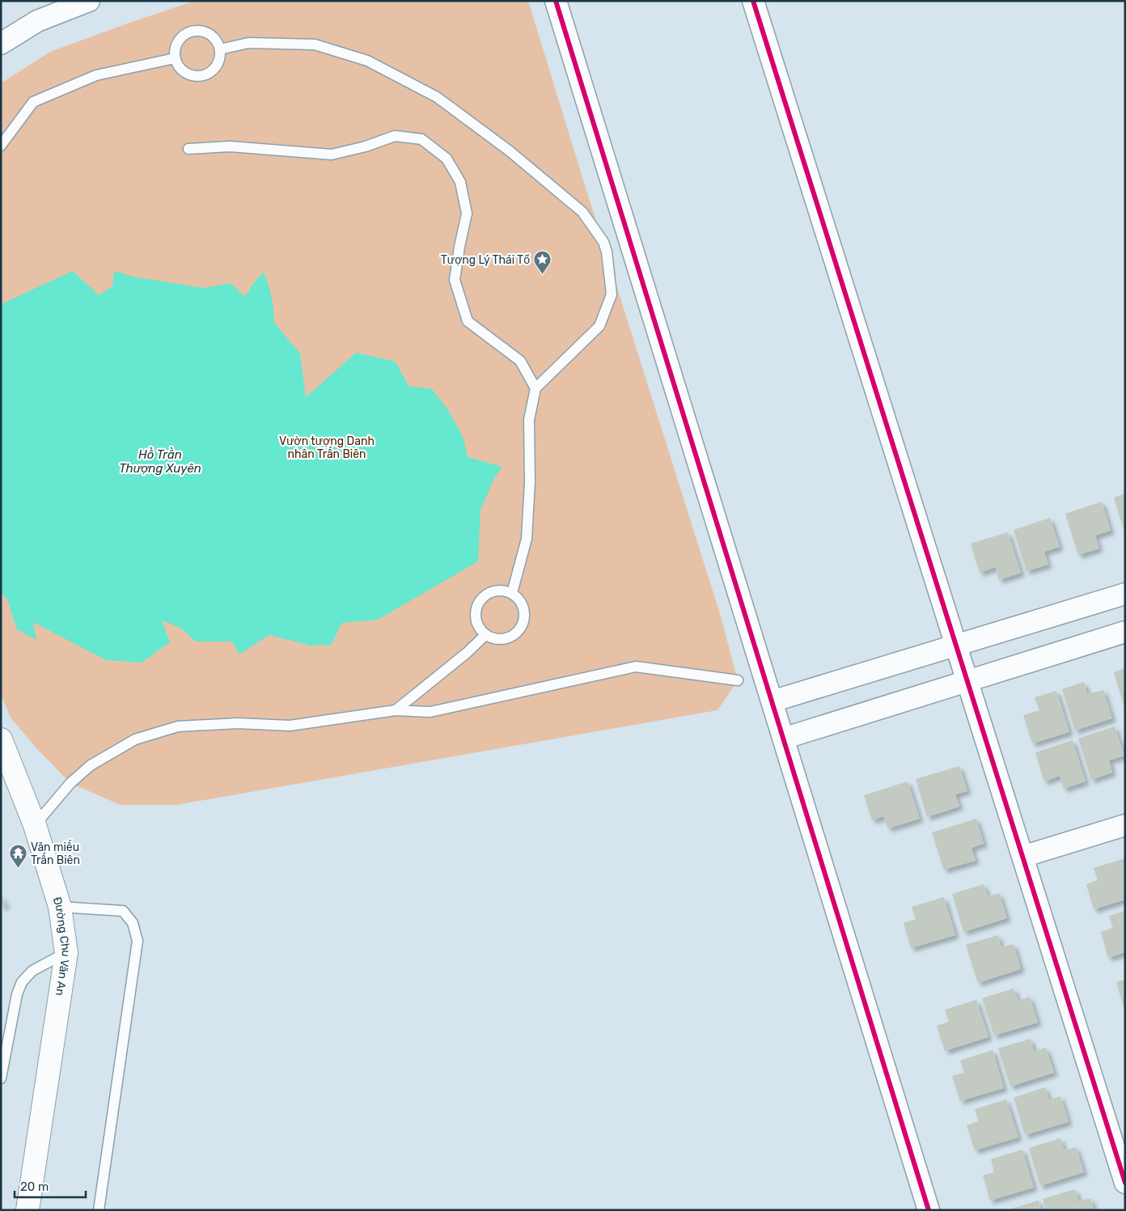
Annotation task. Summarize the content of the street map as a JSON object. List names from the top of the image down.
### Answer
{
  "streets": {
    "main road": ["Đường Chu Văn An"]
  },
  "water": ["Hồ Trần Thượng Xuyên"],
  "parks": ["Vườn tượng Danh nhân Trấn Biên"],
  "places": {
    "place": ["Tượng Lý Thái Tổ"],
    "temple": ["Văn miếu Trấn Biên"]
  },
  "scale_bar": "20 m"
}
